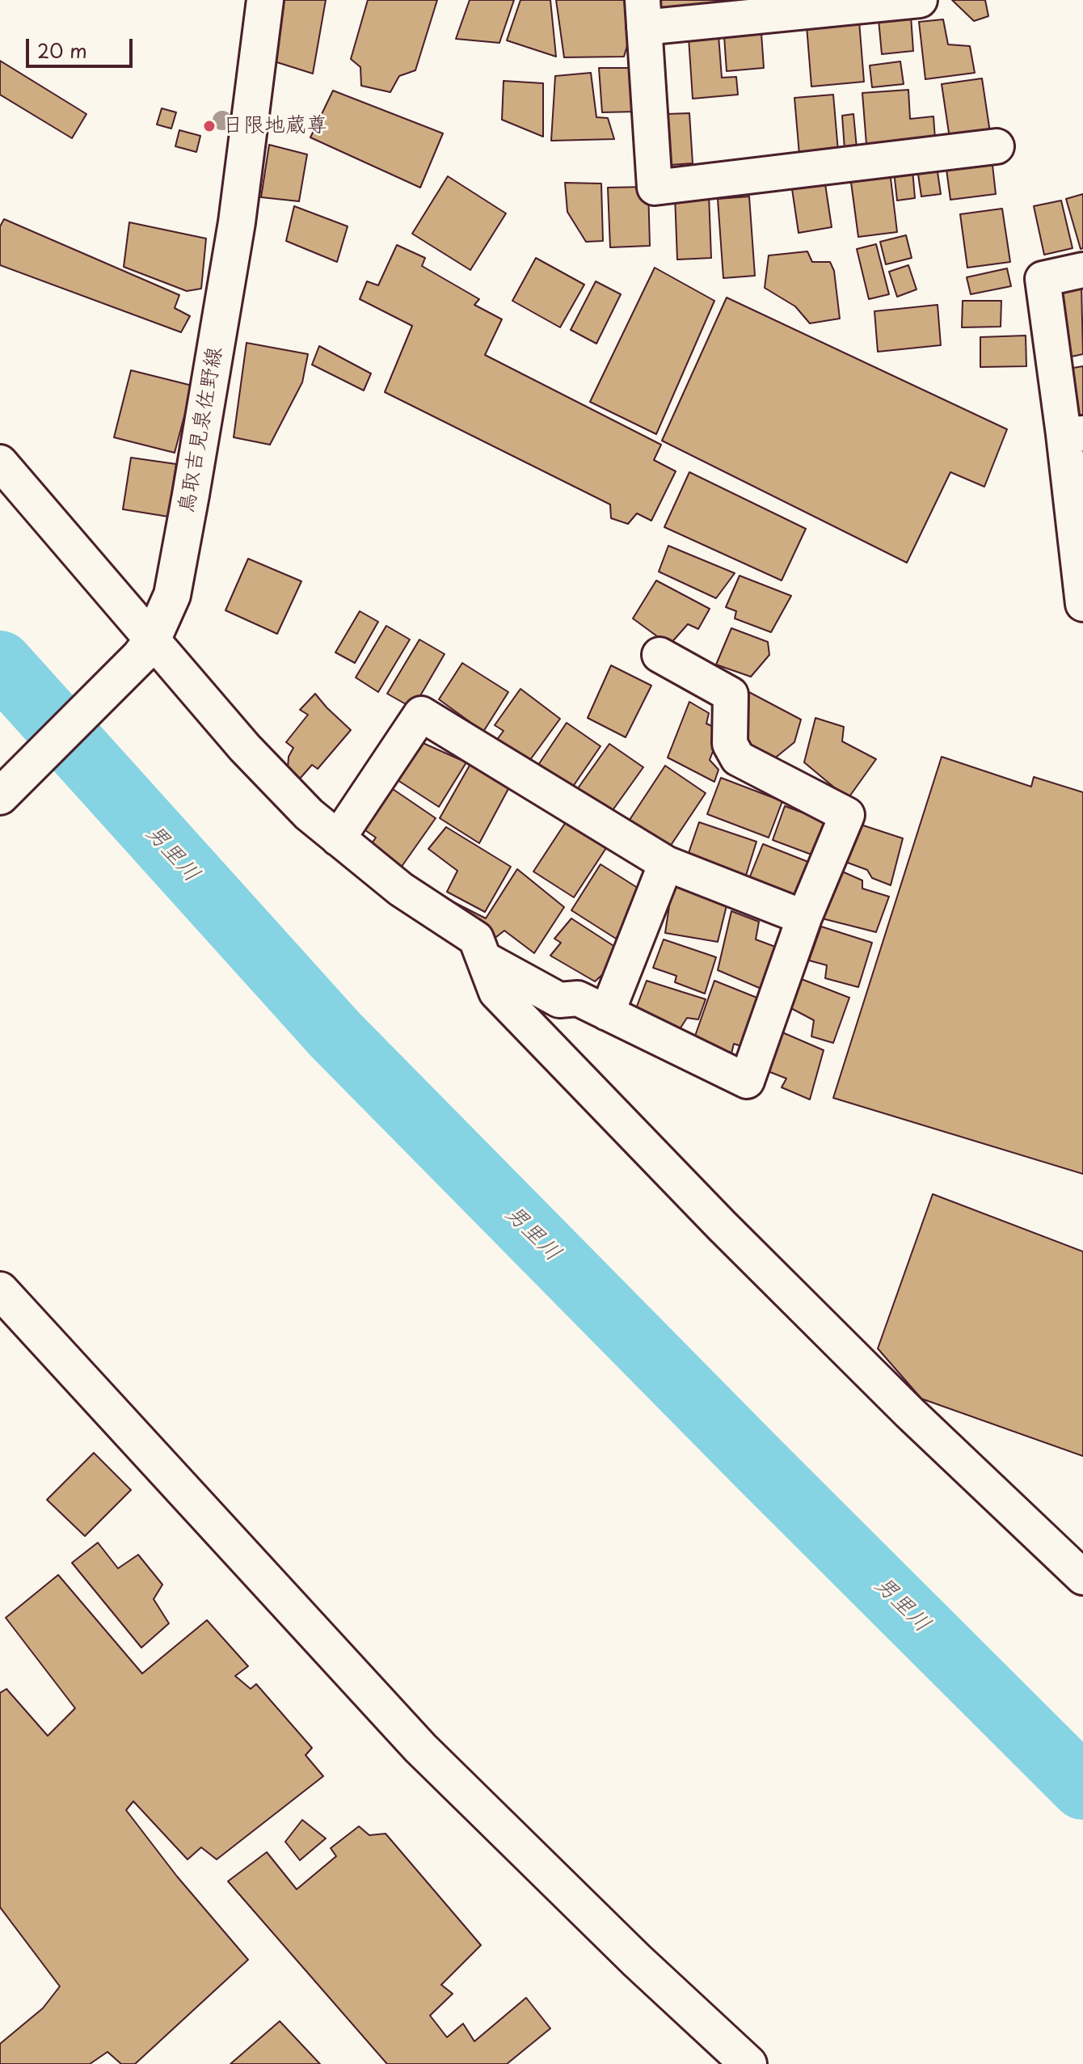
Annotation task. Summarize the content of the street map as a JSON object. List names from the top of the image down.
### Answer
{
  "streets": {
    "street": ["鳥取吉見泉佐野線"]
  },
  "water": ["男里川"],
  "places": ["日限地蔵尊"],
  "scale_bar": "20 m"
}
